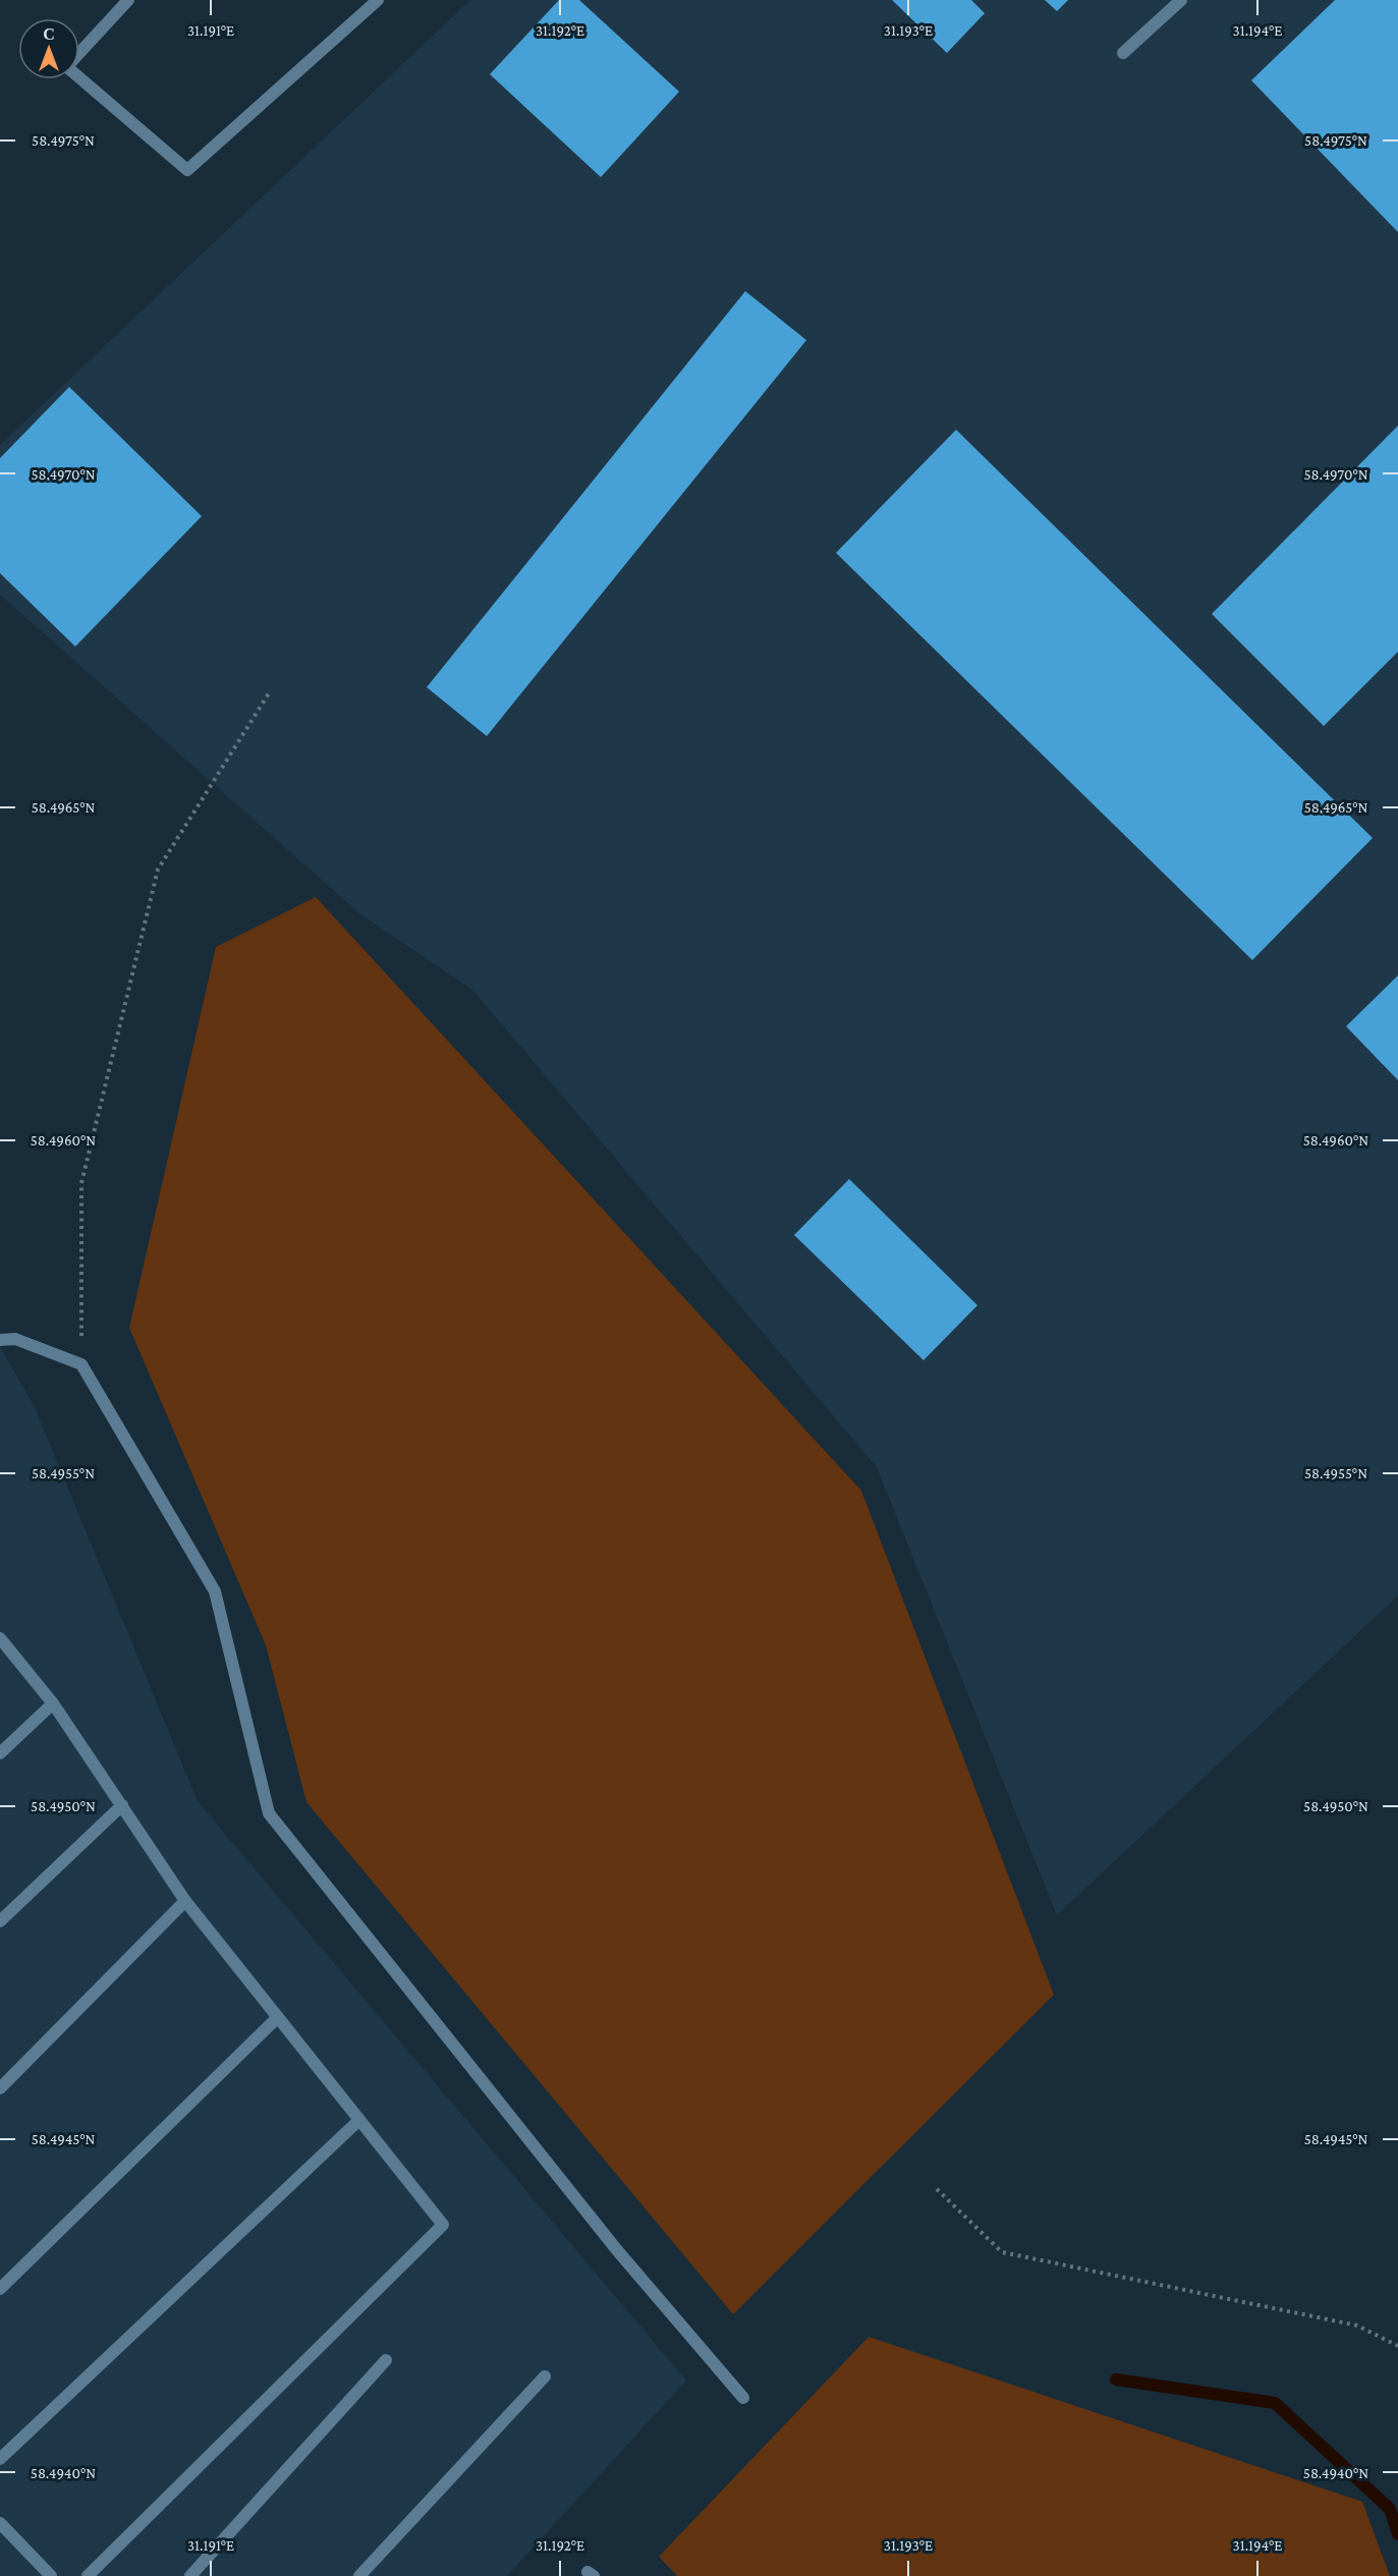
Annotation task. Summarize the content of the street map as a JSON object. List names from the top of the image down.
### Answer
{
  "north": "top",
  "coordinates": [
    "31.191°E",
    "31.192°E",
    "31.193°E",
    "31.194°E",
    "58.4975°N",
    "58.4970°N",
    "58.4965°N",
    "58.4960°N",
    "58.4955°N",
    "58.4950°N",
    "58.4945°N",
    "58.4940°N"
  ]
}
